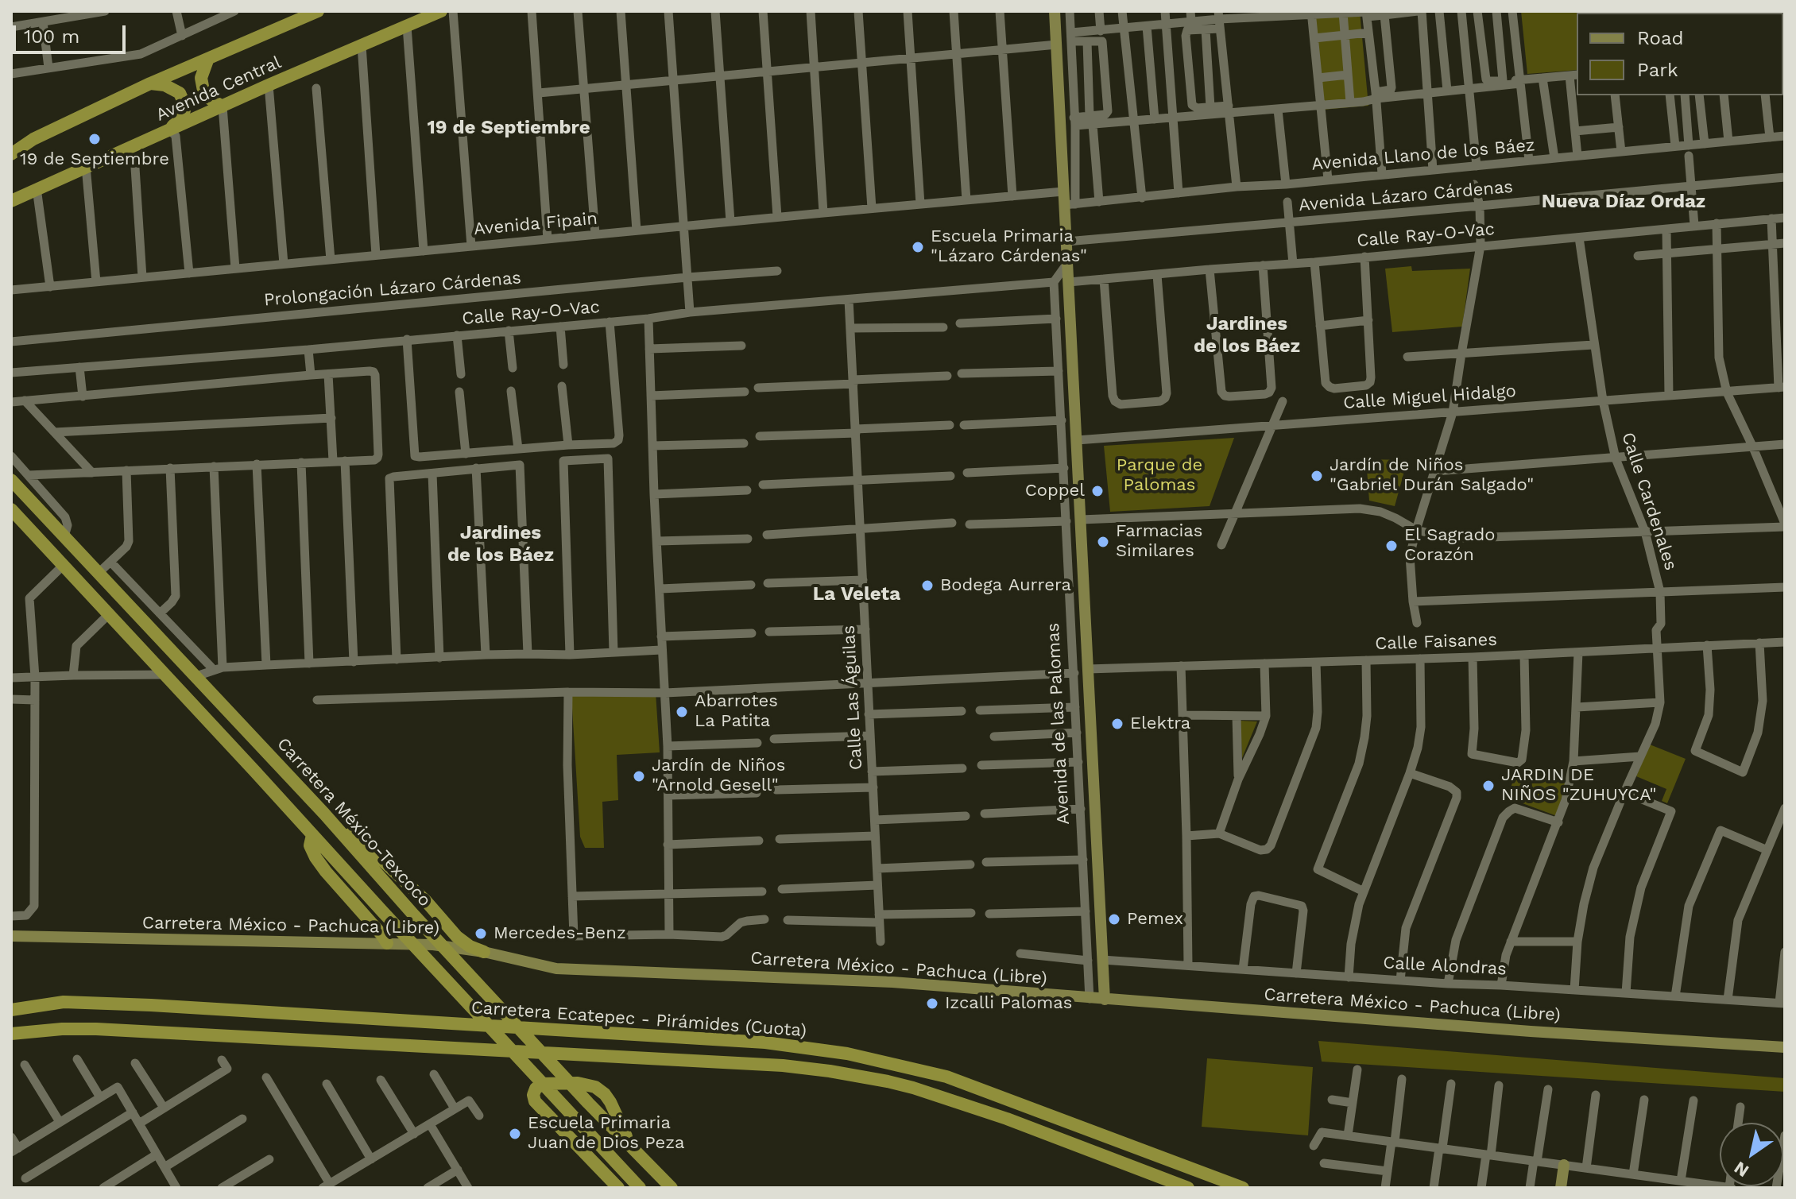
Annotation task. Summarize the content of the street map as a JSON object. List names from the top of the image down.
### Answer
{
  "streets": {
    "highway": ["Avenida Central", "Carretera México-Texcoco", "Carretera Ecatepec - Pirámides (Cuota)"],
    "main road": ["Avenida de las Palomas", "Carretera México - Pachuca (Libre)"],
    "street": [
      "Avenida Llano de los Báez",
      "Avenida Lázaro Cárdenas",
      "Avenida Fipain",
      "Calle Ray-O-Vac",
      "Prolongación Lázaro Cárdenas",
      "Calle Miguel Hidalgo",
      "Calle Cardenales",
      "Calle Faisanes",
      "Calle Las Águilas",
      "Calle Alondras"
    ]
  },
  "crossings": [
    ["Avenida Llano de los Báez", "Avenida de las Palomas"],
    ["Avenida Lázaro Cárdenas", "Avenida de las Palomas"],
    ["Avenida Fipain", "Avenida de las Palomas"],
    ["Calle Ray-O-Vac", "Calle Cardenales"],
    ["Calle Ray-O-Vac", "Calle Las Águilas"],
    ["Calle Ray-O-Vac", "Avenida de las Palomas"],
    ["Calle Miguel Hidalgo", "Calle Cardenales"],
    ["Calle Miguel Hidalgo", "Avenida de las Palomas"],
    ["Calle Cardenales", "Calle Faisanes"],
    ["Calle Cardenales", "Calle Alondras"],
    ["Calle Faisanes", "Avenida de las Palomas"],
    ["Avenida de las Palomas", "Carretera México - Pachuca (Libre)"],
    ["Avenida de las Palomas", "Calle Alondras"]
  ],
  "districts": [
    "19 de Septiembre",
    "Nueva Díaz Ordaz",
    "Jardines de los Báez",
    "Jardines de los Báez",
    "La Veleta"
  ],
  "parks": ["Parque de Palomas"],
  "places": [
    "19 de Septiembre",
    "Escuela Primaria \"Lázaro Cárdenas\"",
    "Jardín de Niños \"Gabriel Durán Salgado\"",
    "Coppel",
    "Farmacias Similares",
    "El Sagrado Corazón",
    "Bodega Aurrera",
    "Abarrotes La Patita",
    "Elektra",
    "Jardín de Niños \"Arnold Gesell\"",
    "JARDIN DE NIÑOS \"ZUHUYCA\"",
    "Pemex",
    "Mercedes-Benz",
    "Izcalli Palomas",
    "Escuela Primaria Juan de Dios Peza"
  ],
  "legend": ["Road", "Park"],
  "scale_bar": "100 m",
  "north": "bottom left"
}
